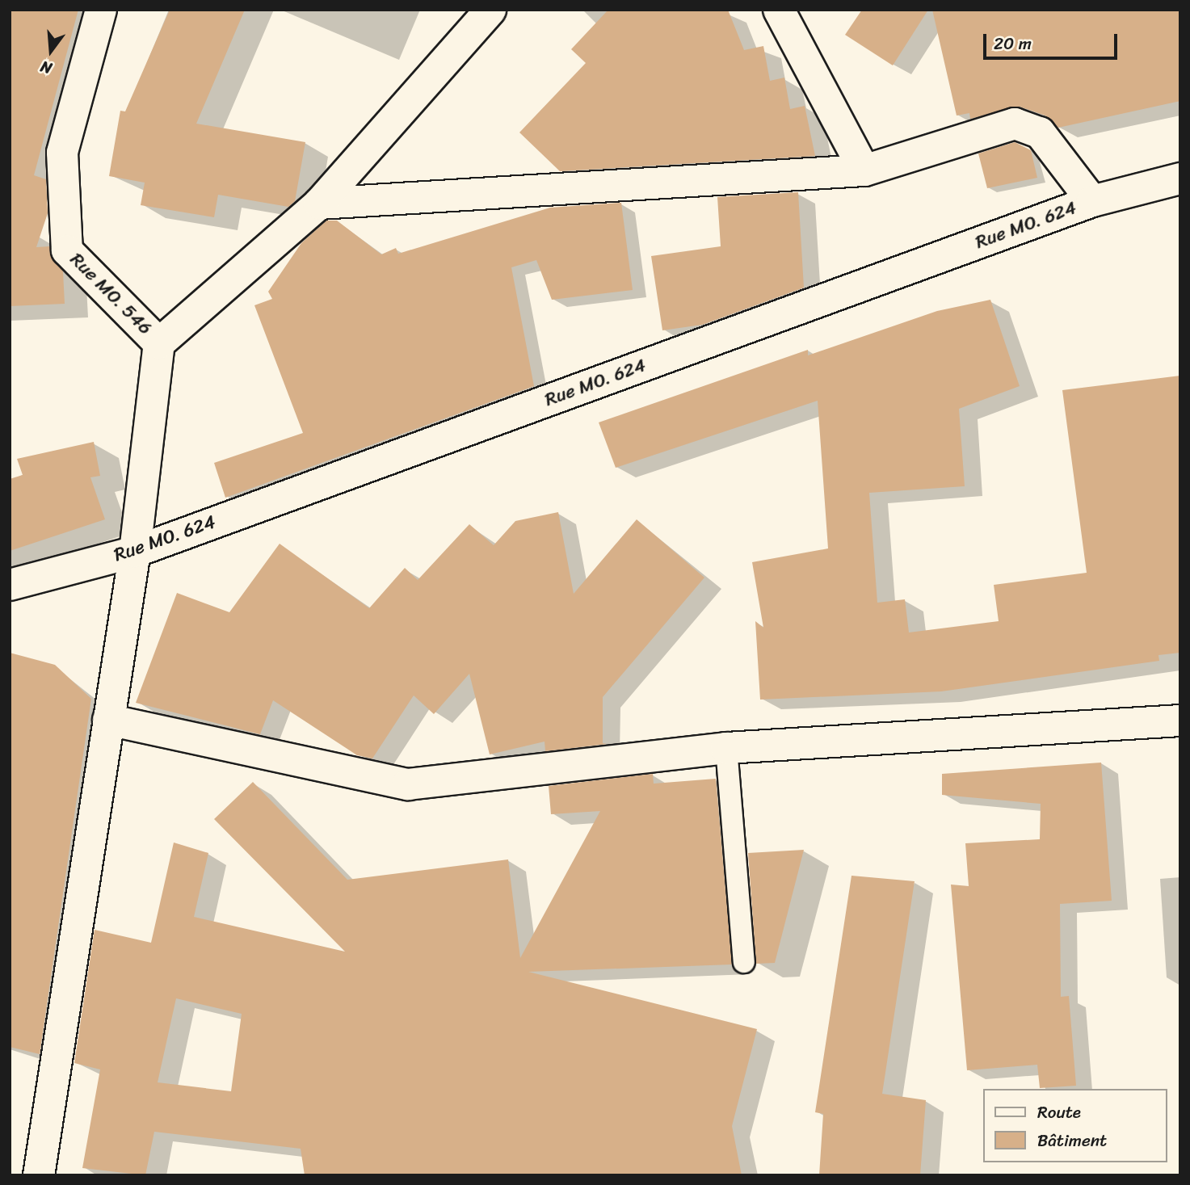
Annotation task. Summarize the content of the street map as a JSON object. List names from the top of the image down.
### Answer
{
  "streets": {
    "street": ["Rue MO. 624", "Rue MO. 546"]
  },
  "legend": ["Route", "Bâtiment"],
  "scale_bar": "20 m",
  "north": "bottom"
}
